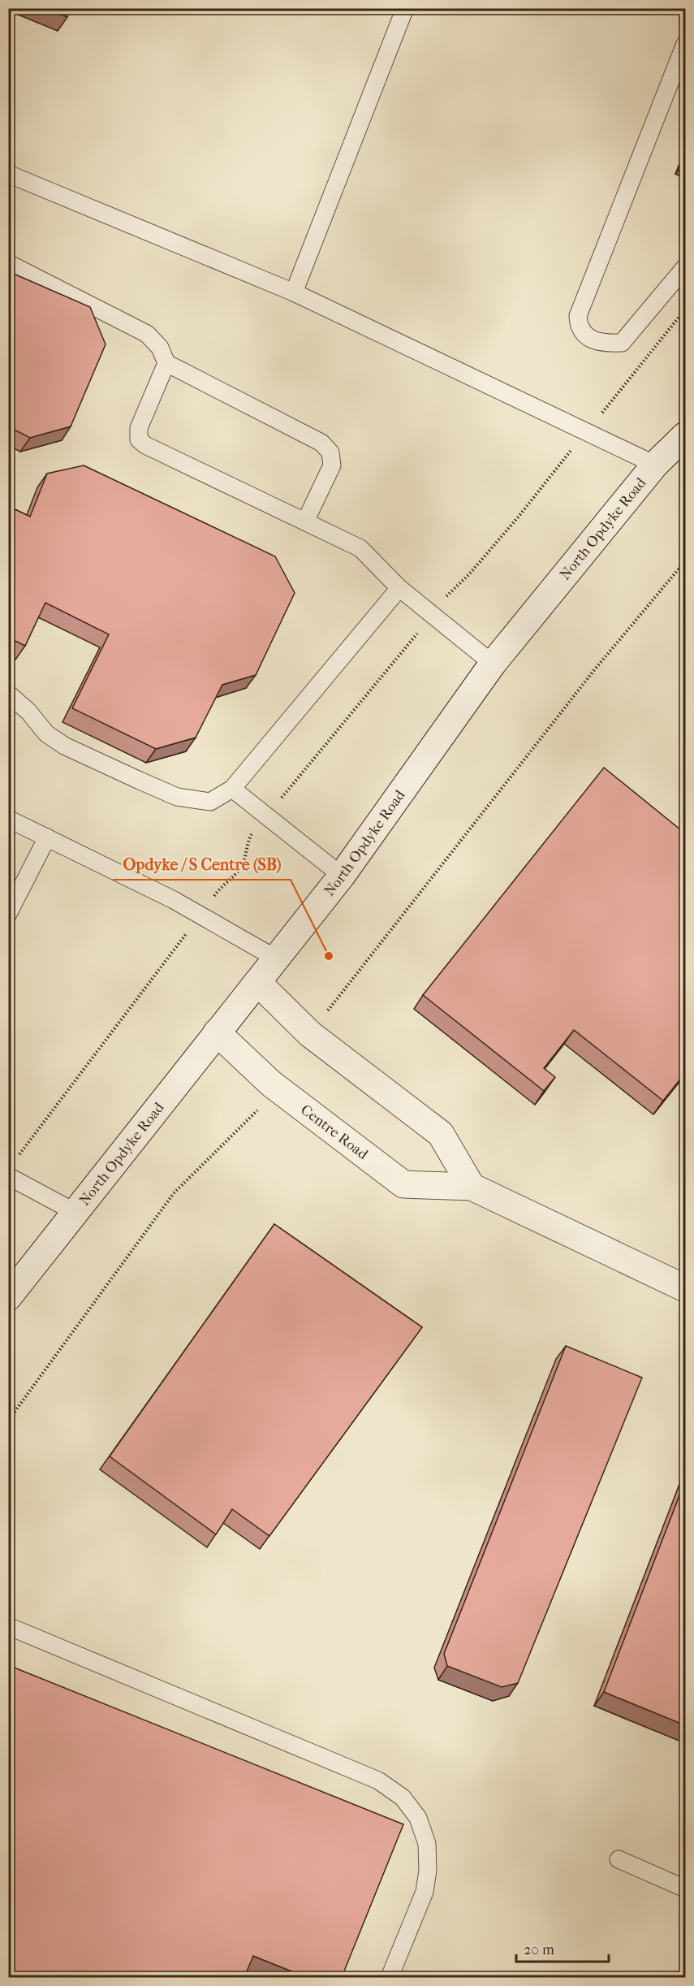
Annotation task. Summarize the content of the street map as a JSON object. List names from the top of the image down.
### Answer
{
  "streets": {
    "main road": ["North Opdyke Road", "Centre Road"]
  },
  "crossings": [
    ["North Opdyke Road", "Centre Road"]
  ],
  "places": ["Opdyke / S Centre (SB)"],
  "scale_bar": "20 m"
}
